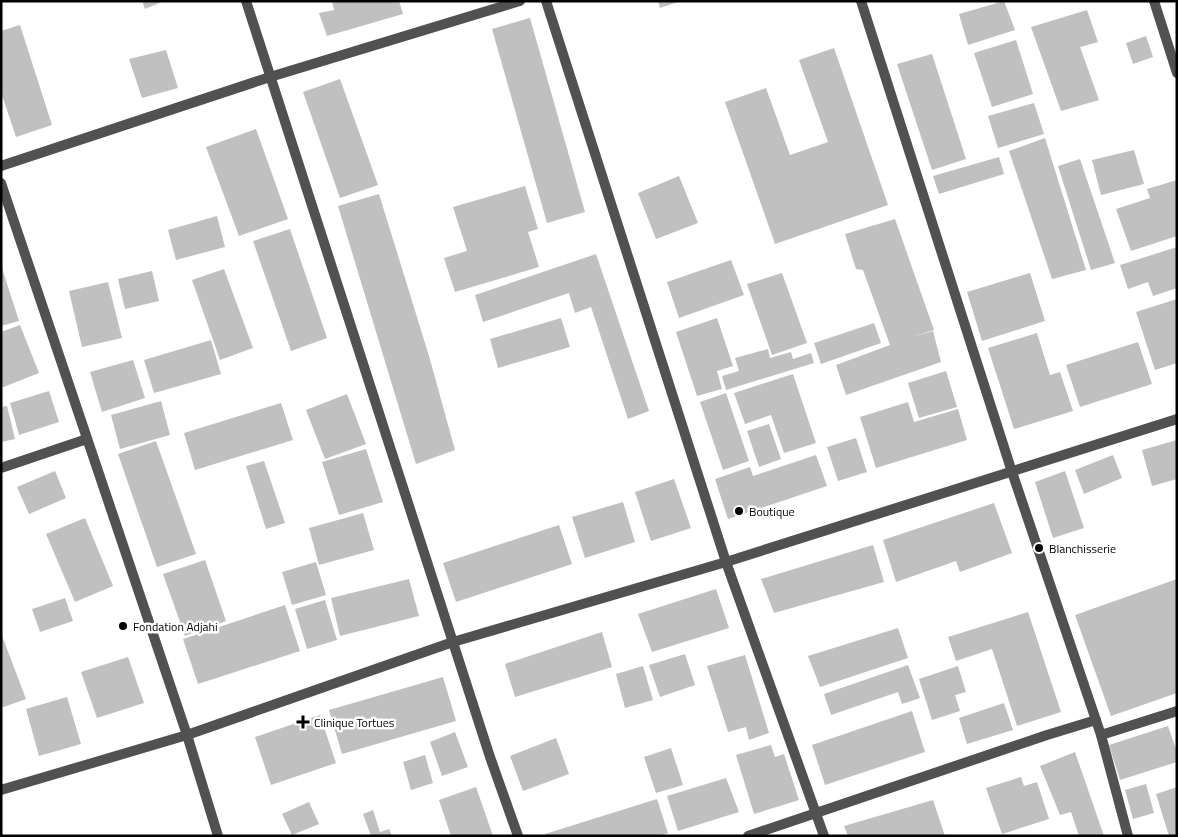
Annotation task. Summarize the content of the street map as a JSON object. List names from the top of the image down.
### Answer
{
  "places": {
    "other": ["Boutique", "Blanchisserie", "Fondation Adjahi"],
    "health": ["Clinique Tortues"]
  }
}
